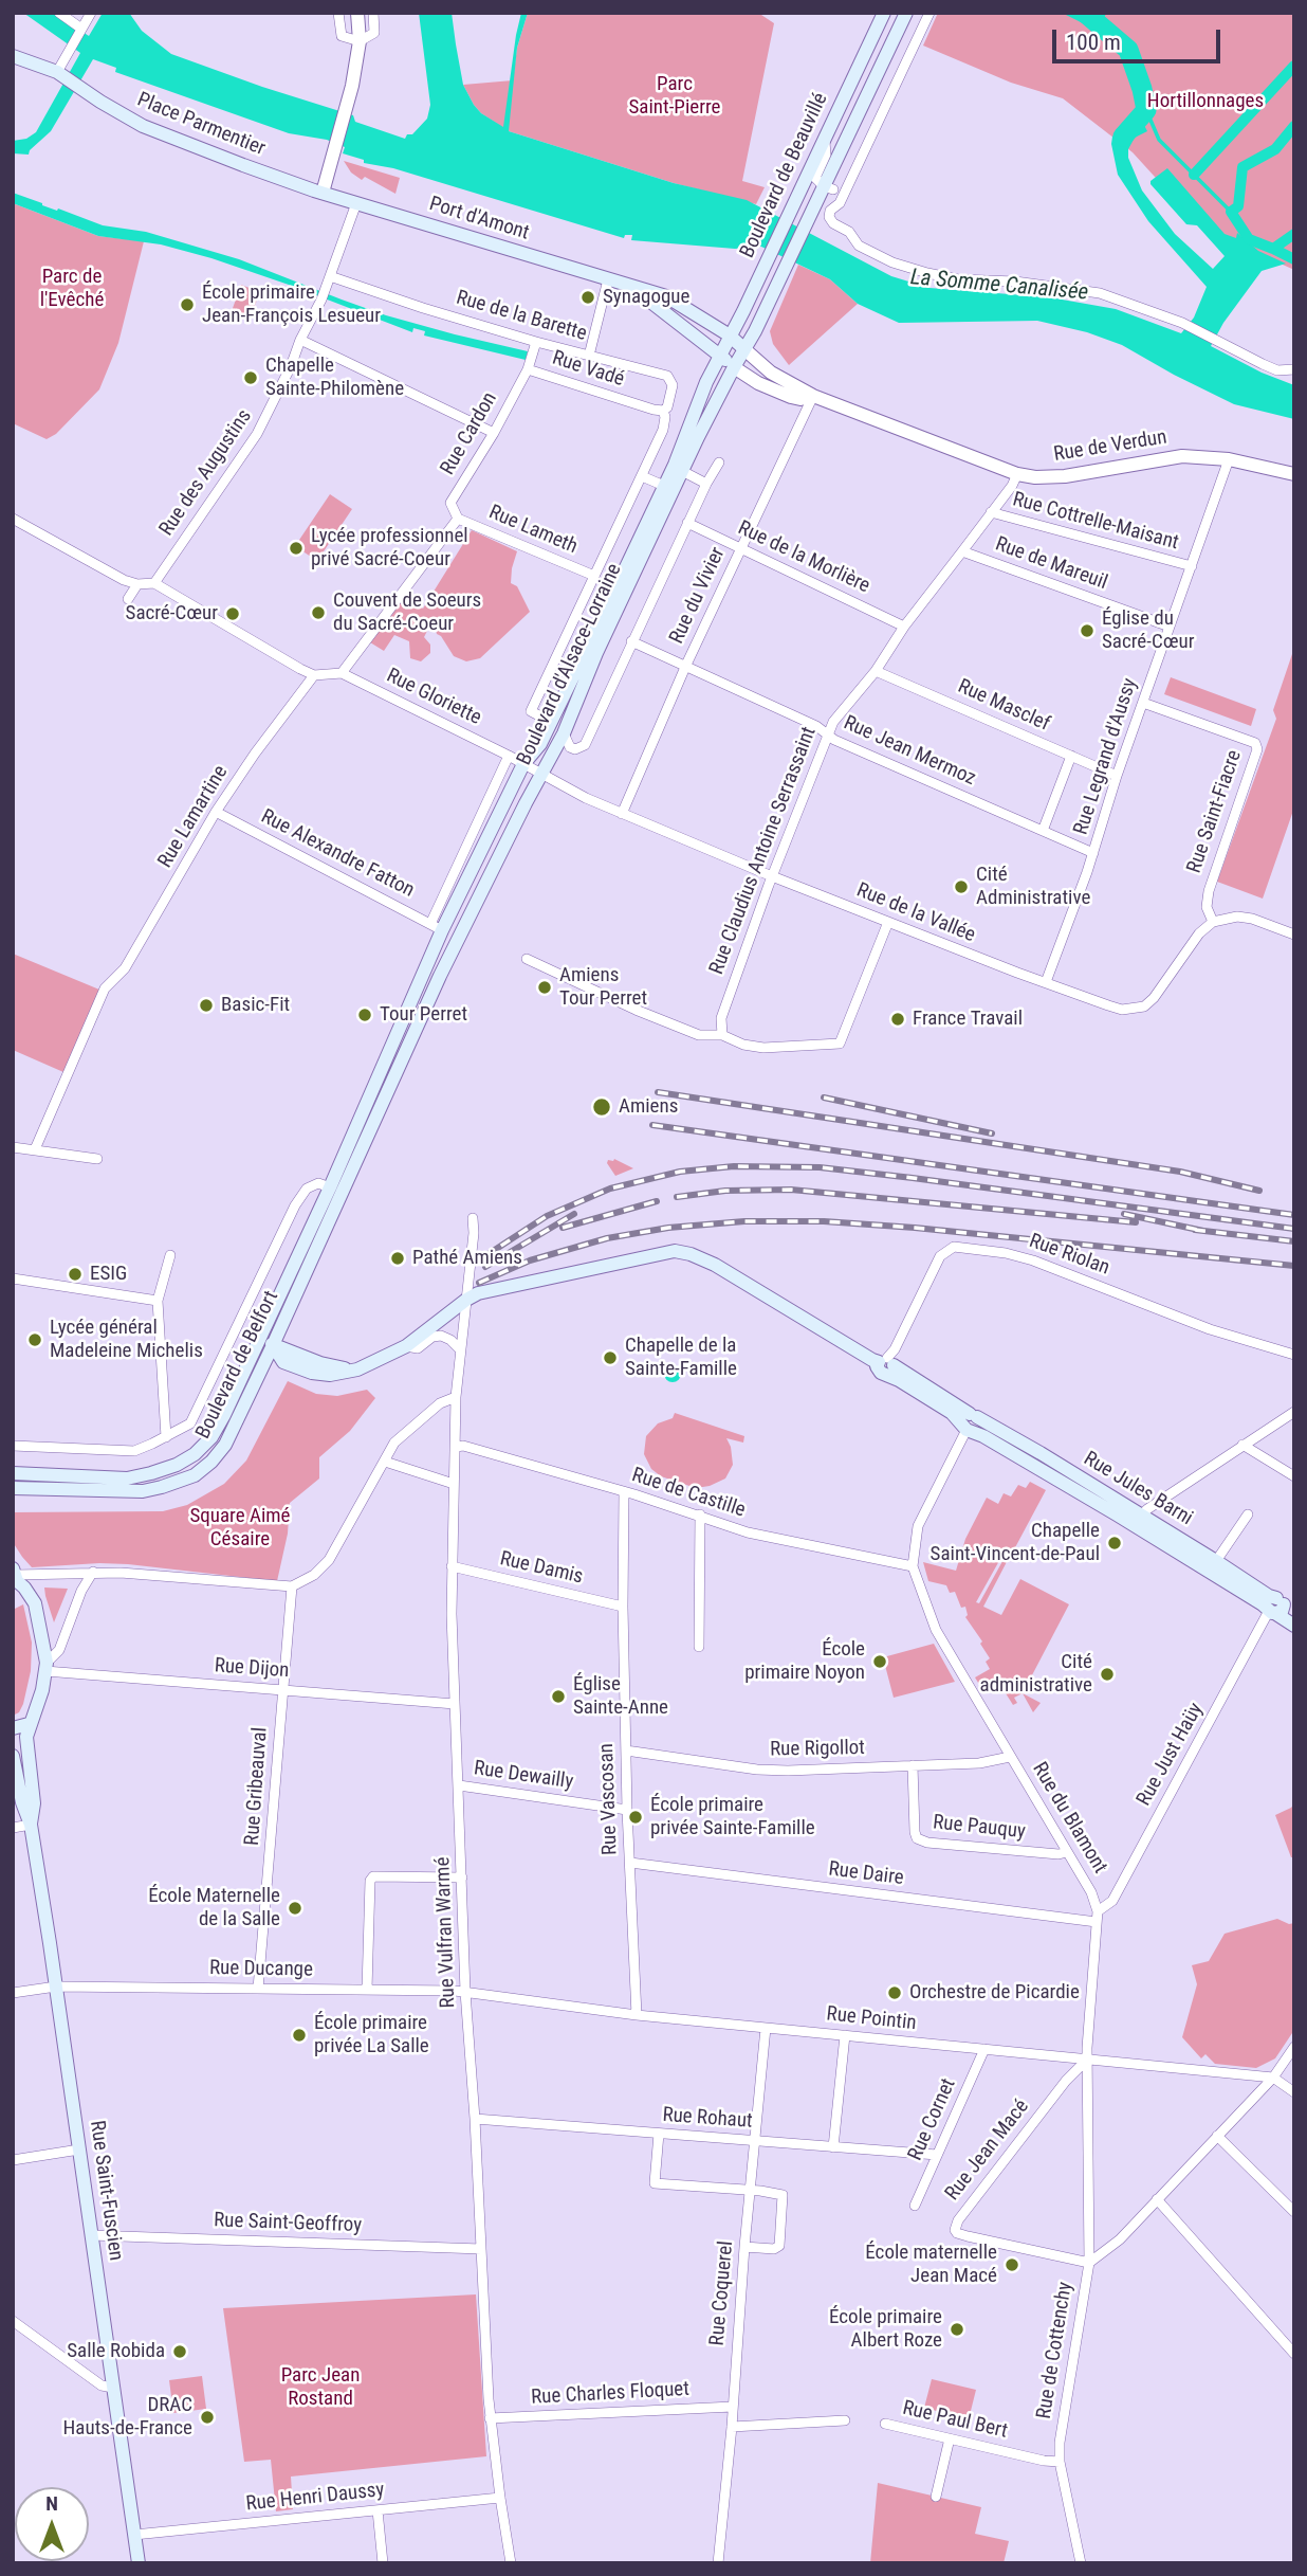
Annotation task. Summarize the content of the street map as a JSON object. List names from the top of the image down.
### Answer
{
  "streets": {
    "main road": [
      "Place Parmentier",
      "Boulevard de Beauvillé",
      "Port d'Amont",
      "Boulevard d'Alsace-Lorraine",
      "Boulevard de Belfort",
      "Rue Jules Barni",
      "Rue Saint-Fuscien"
    ],
    "street": [
      "Rue de la Barette",
      "Rue Vadé",
      "Rue Cardon",
      "Rue de Verdun",
      "Rue des Augustins",
      "Rue Cottrelle-Maisant",
      "Rue Lameth",
      "Rue de la Morlière",
      "Rue de Mareuil",
      "Rue du Vivier",
      "Rue Gloriette",
      "Rue Masclef",
      "Rue Jean Mermoz",
      "Rue Legrand d'Aussy",
      "Rue Saint-Fiacre",
      "Rue Lamartine",
      "Rue Claudius Antoine Serrassaint",
      "Rue Alexandre Fatton",
      "Rue de la Vallée",
      "Rue Riolan",
      "Rue de Castille",
      "Rue Damis",
      "Rue Dijon",
      "Rue Rigollot",
      "Rue Just Haüy",
      "Rue Dewailly",
      "Rue Gribeauval",
      "Rue Vascosan",
      "Rue du Blamont",
      "Rue Pauquy",
      "Rue Daire",
      "Rue Vulfran Warmé",
      "Rue Ducange",
      "Rue Pointin",
      "Rue Rohaut",
      "Rue Cornet",
      "Rue Jean Macé",
      "Rue Saint-Geoffroy",
      "Rue Coquerel",
      "Rue de Cottenchy",
      "Rue Charles Floquet",
      "Rue Paul Bert",
      "Rue Henri Daussy"
    ]
  },
  "crossings": [
    ["Place Parmentier", "Port d'Amont"],
    ["Boulevard de Beauvillé", "Port d'Amont"],
    ["Boulevard de Beauvillé", "Rue de Verdun"],
    ["Boulevard de Beauvillé", "Boulevard d'Alsace-Lorraine"],
    ["Port d'Amont", "Rue de Verdun"],
    ["Port d'Amont", "Rue des Augustins"],
    ["Port d'Amont", "Boulevard d'Alsace-Lorraine"],
    ["Rue de la Barette", "Rue Vadé"],
    ["Rue de la Barette", "Rue des Augustins"],
    ["Rue de la Barette", "Boulevard d'Alsace-Lorraine"],
    ["Rue Vadé", "Rue Cardon"],
    ["Rue Vadé", "Boulevard d'Alsace-Lorraine"],
    ["Rue Cardon", "Rue Lameth"],
    ["Rue de Verdun", "Rue du Vivier"],
    ["Rue de Verdun", "Boulevard d'Alsace-Lorraine"],
    ["Rue de Verdun", "Rue Legrand d'Aussy"],
    ["Rue de Verdun", "Rue Claudius Antoine Serrassaint"],
    ["Rue Cottrelle-Maisant", "Rue Legrand d'Aussy"],
    ["Rue Cottrelle-Maisant", "Rue Claudius Antoine Serrassaint"],
    ["Rue Lameth", "Boulevard d'Alsace-Lorraine"],
    ["Rue de la Morlière", "Rue du Vivier"],
    ["Rue de la Morlière", "Boulevard d'Alsace-Lorraine"],
    ["Rue de la Morlière", "Rue Claudius Antoine Serrassaint"],
    ["Rue de Mareuil", "Rue Legrand d'Aussy"],
    ["Rue de Mareuil", "Rue Claudius Antoine Serrassaint"],
    ["Rue du Vivier", "Rue Jean Mermoz"],
    ["Rue du Vivier", "Rue de la Vallée"],
    ["Boulevard d'Alsace-Lorraine", "Rue Gloriette"],
    ["Boulevard d'Alsace-Lorraine", "Rue Jean Mermoz"],
    ["Boulevard d'Alsace-Lorraine", "Rue Alexandre Fatton"],
    ["Boulevard d'Alsace-Lorraine", "Rue de la Vallée"],
    ["Boulevard d'Alsace-Lorraine", "Boulevard de Belfort"],
    ["Rue Gloriette", "Rue de la Vallée"],
    ["Rue Masclef", "Rue Legrand d'Aussy"],
    ["Rue Masclef", "Rue Claudius Antoine Serrassaint"],
    ["Rue Jean Mermoz", "Rue Legrand d'Aussy"],
    ["Rue Jean Mermoz", "Rue Claudius Antoine Serrassaint"],
    ["Rue Legrand d'Aussy", "Rue Saint-Fiacre"],
    ["Rue Legrand d'Aussy", "Rue de la Vallée"],
    ["Rue Saint-Fiacre", "Rue de la Vallée"],
    ["Rue Lamartine", "Rue Alexandre Fatton"],
    ["Rue Claudius Antoine Serrassaint", "Rue de la Vallée"],
    ["Rue Riolan", "Rue Jules Barni"],
    ["Rue Jules Barni", "Rue Just Haüy"],
    ["Rue Jules Barni", "Rue du Blamont"],
    ["Rue Jules Barni", "Rue Vulfran Warmé"],
    ["Rue de Castille", "Rue Vascosan"],
    ["Rue de Castille", "Rue du Blamont"],
    ["Rue de Castille", "Rue Vulfran Warmé"],
    ["Rue Damis", "Rue Vascosan"],
    ["Rue Damis", "Rue Vulfran Warmé"],
    ["Rue Dijon", "Rue Gribeauval"],
    ["Rue Dijon", "Rue Vulfran Warmé"],
    ["Rue Dijon", "Rue Saint-Fuscien"],
    ["Rue Rigollot", "Rue Vascosan"],
    ["Rue Rigollot", "Rue du Blamont"],
    ["Rue Rigollot", "Rue Pauquy"],
    ["Rue Just Haüy", "Rue du Blamont"],
    ["Rue Just Haüy", "Rue Daire"],
    ["Rue Dewailly", "Rue Vascosan"],
    ["Rue Dewailly", "Rue Vulfran Warmé"],
    ["Rue Gribeauval", "Rue Ducange"],
    ["Rue Vascosan", "Rue Daire"],
    ["Rue Vascosan", "Rue Pointin"],
    ["Rue du Blamont", "Rue Pauquy"],
    ["Rue du Blamont", "Rue Daire"],
    ["Rue du Blamont", "Rue Pointin"],
    ["Rue du Blamont", "Rue Jean Macé"],
    ["Rue du Blamont", "Rue de Cottenchy"],
    ["Rue Vulfran Warmé", "Rue Ducange"],
    ["Rue Vulfran Warmé", "Rue Pointin"],
    ["Rue Vulfran Warmé", "Rue Rohaut"],
    ["Rue Vulfran Warmé", "Rue Saint-Geoffroy"],
    ["Rue Vulfran Warmé", "Rue Charles Floquet"],
    ["Rue Vulfran Warmé", "Rue Henri Daussy"],
    ["Rue Ducange", "Rue Pointin"],
    ["Rue Ducange", "Rue Saint-Fuscien"],
    ["Rue Pointin", "Rue Cornet"],
    ["Rue Pointin", "Rue Jean Macé"],
    ["Rue Pointin", "Rue Coquerel"],
    ["Rue Pointin", "Rue de Cottenchy"],
    ["Rue Rohaut", "Rue Cornet"],
    ["Rue Rohaut", "Rue Coquerel"],
    ["Rue Jean Macé", "Rue de Cottenchy"],
    ["Rue Saint-Fuscien", "Rue Saint-Geoffroy"],
    ["Rue Saint-Fuscien", "Rue Henri Daussy"],
    ["Rue Coquerel", "Rue Charles Floquet"],
    ["Rue de Cottenchy", "Rue Paul Bert"]
  ],
  "water": ["La Somme Canalisée"],
  "parks": [
    "Parc Saint-Pierre",
    "Hortillonnages",
    "Parc de l'Evêché",
    "Square Aimé Césaire",
    "Parc Jean Rostand"
  ],
  "places": [
    "Synagogue",
    "École primaire Jean-François Lesueur",
    "Chapelle Sainte-Philomène",
    "Lycée professionnel privé Sacré-Coeur",
    "Couvent de Soeurs du Sacré-Coeur",
    "Sacré-Cœur",
    "Église du Sacré-Cœur",
    "Cité Administrative",
    "Amiens Tour Perret",
    "Basic-Fit",
    "Tour Perret",
    "France Travail",
    "Amiens",
    "Pathé Amiens",
    "ESIG",
    "Lycée général Madeleine Michelis",
    "Chapelle de la Sainte-Famille",
    "Chapelle Saint-Vincent-de-Paul",
    "École primaire Noyon",
    "Cité administrative",
    "Église Sainte-Anne",
    "École primaire privée Sainte-Famille",
    "École Maternelle de la Salle",
    "Orchestre de Picardie",
    "École primaire privée La Salle",
    "École maternelle Jean Macé",
    "École primaire Albert Roze",
    "Salle Robida",
    "DRAC Hauts-de-France"
  ],
  "scale_bar": "100 m",
  "north": "top"
}
